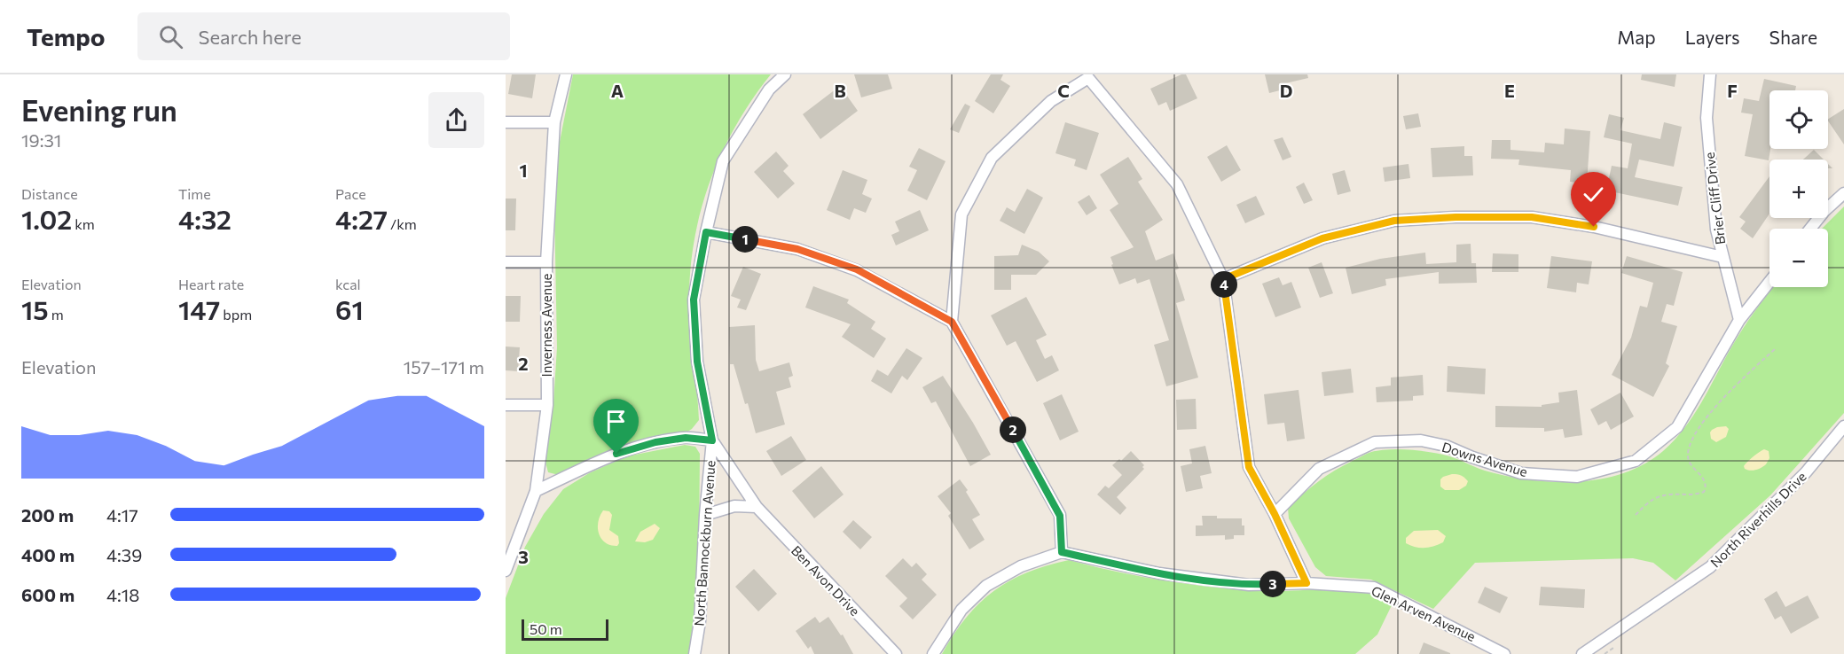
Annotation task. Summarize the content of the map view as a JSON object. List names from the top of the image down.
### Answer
{
  "streets": {
    "street": [
      "Brier Cliff Drive",
      "Inverness Avenue",
      "Downs Avenue",
      "North Riverhills Drive",
      "North Bannockburn Avenue",
      "Ben Avon Drive",
      "Glen Arven Avenue"
    ]
  },
  "crossings": [
    ["Brier Cliff Drive", "Downs Avenue"],
    ["North Bannockburn Avenue", "Ben Avon Drive"]
  ],
  "scale_bar": "50 m",
  "page": {
    "header": "Tempo",
    "search": "Search here",
    "nav": ["Map", "Layers", "Share"],
    "heading": ["Evening run", "19:31"],
    "map_buttons": ["+", "−"],
    "stats": [
      ["Distance", "1.02 km"],
      ["Time", "4:32"],
      ["Pace", "4:27 /km"],
      ["Elevation", "15 m"],
      ["Heart rate", "147 bpm"],
      ["kcal", "61"]
    ],
    "pins": [
      "1",
      "4",
      "2",
      "3"
    ],
    "chart": ["Elevation", "157–171 m"],
    "list": [
      {
        "name": "200 m",
        "note": "4:17"
      },
      {
        "name": "400 m",
        "note": "4:39"
      },
      {
        "name": "600 m",
        "note": "4:18"
      }
    ],
    "scale": "50 m"
  },
  "grid": {
    "columns": [
      "A",
      "B",
      "C",
      "D",
      "E",
      "F"
    ],
    "rows": ["1", "2", "3"]
  }
}
